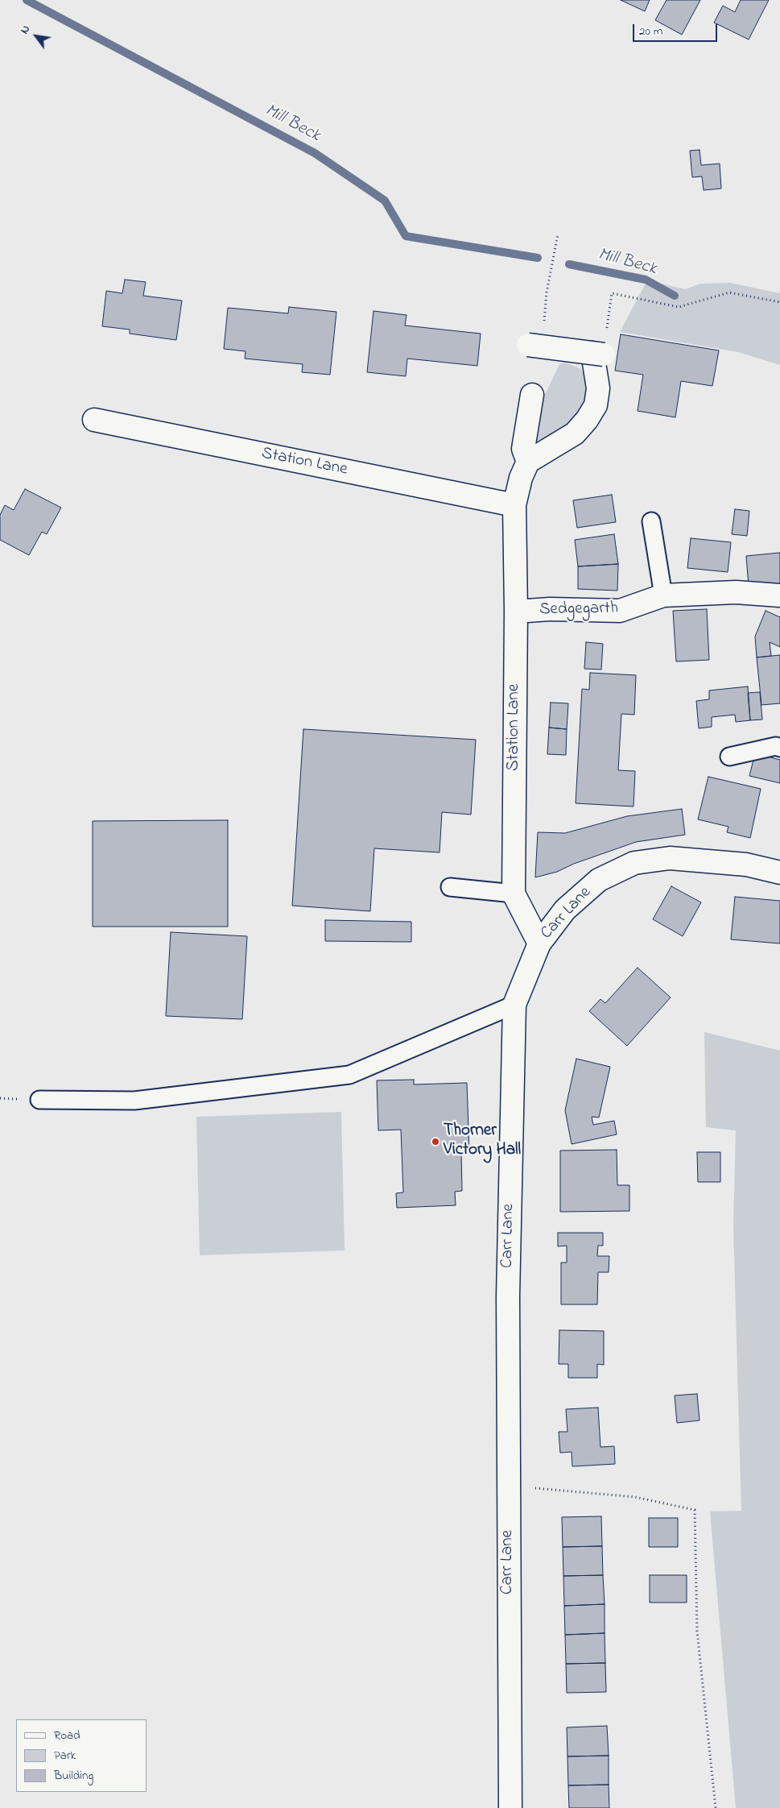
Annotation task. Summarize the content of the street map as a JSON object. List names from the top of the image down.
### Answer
{
  "streets": {
    "street": ["Station Lane", "Sedgegarth", "Carr Lane"]
  },
  "crossings": [
    ["Station Lane", "Sedgegarth"],
    ["Station Lane", "Carr Lane"]
  ],
  "water": ["Mill Beck"],
  "places": ["Thorner Victory Hall"],
  "legend": ["Road", "Park", "Building"],
  "scale_bar": "20 m",
  "north": "top left"
}
